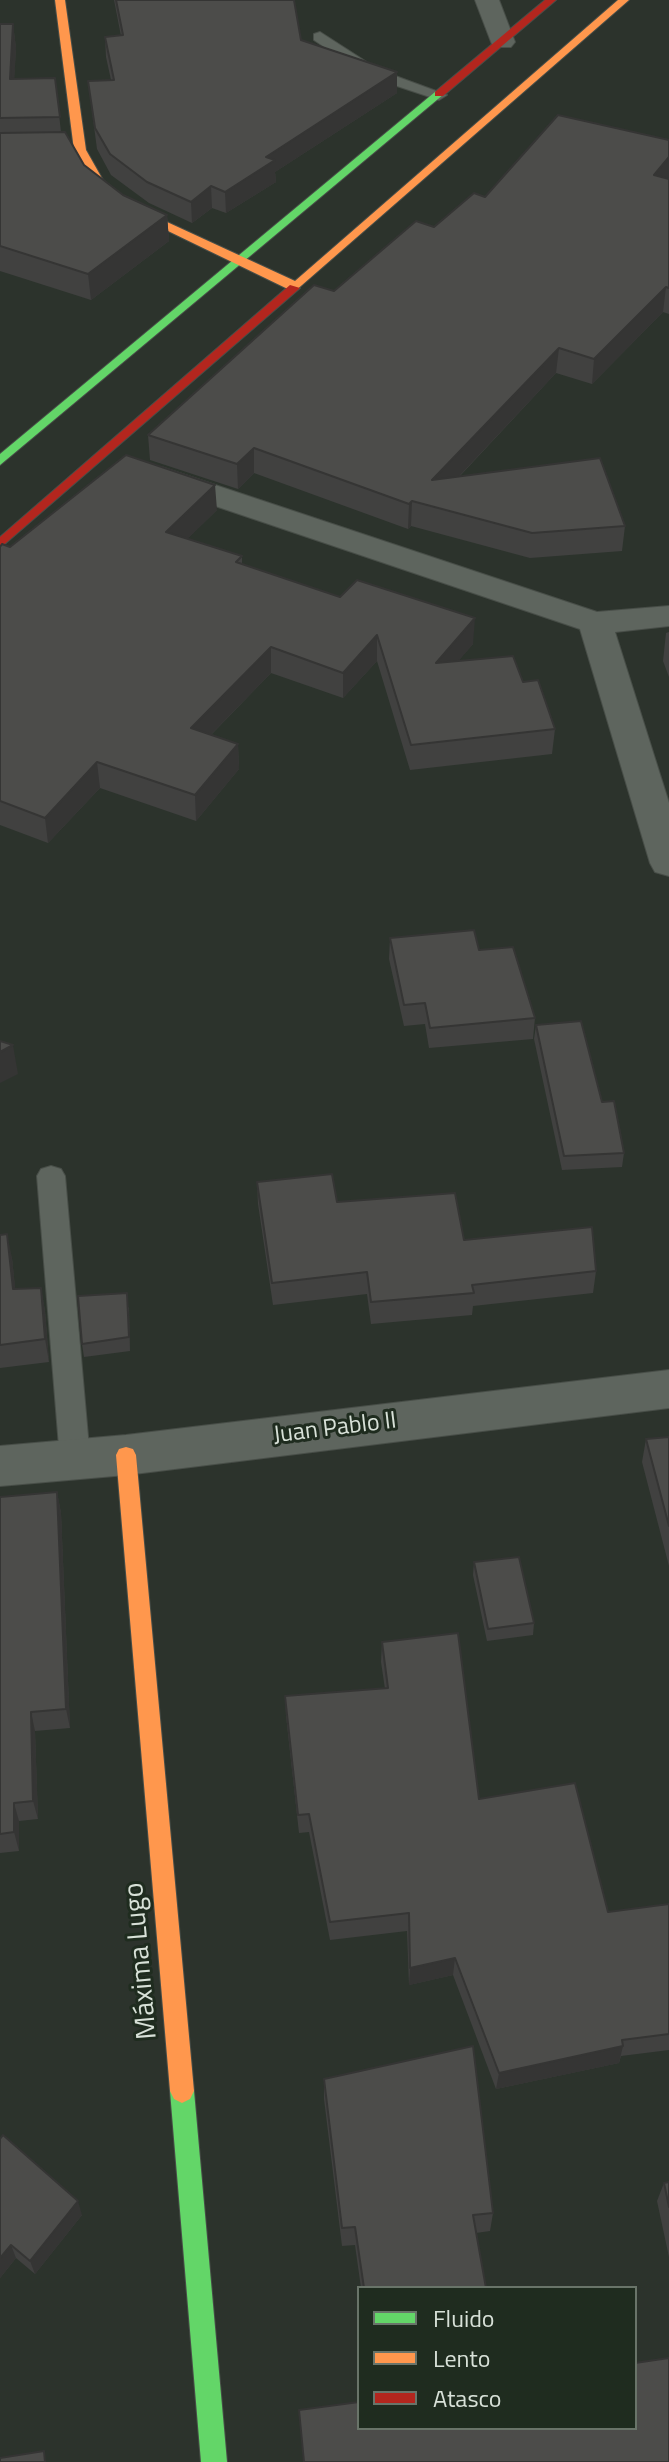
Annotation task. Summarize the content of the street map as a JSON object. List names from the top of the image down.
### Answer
{
  "streets": {
    "main road": ["Máxima Lugo"],
    "street": ["Juan Pablo II"]
  },
  "crossings": [
    ["Juan Pablo II", "Máxima Lugo"]
  ],
  "legend": ["Fluido", "Lento", "Atasco"]
}
